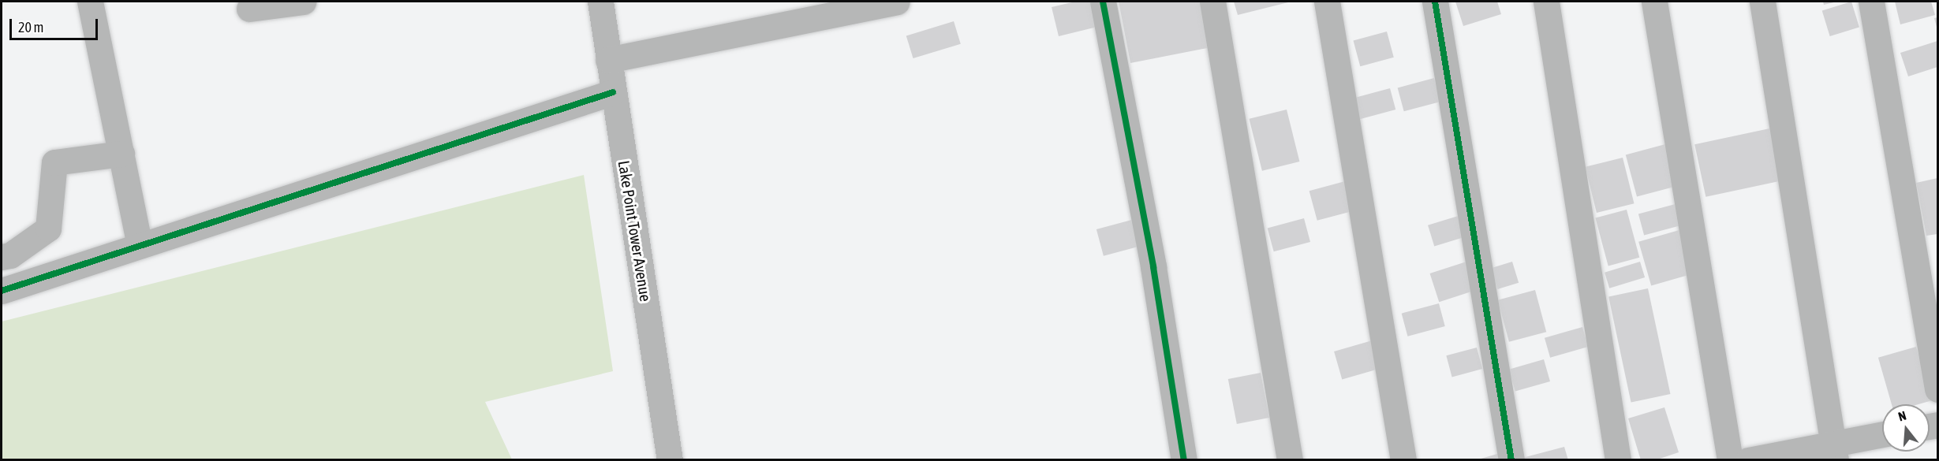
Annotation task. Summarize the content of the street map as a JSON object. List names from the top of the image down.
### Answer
{
  "streets": {
    "street": ["Lake Point Tower Avenue"]
  },
  "scale_bar": "20 m",
  "north": "top"
}
